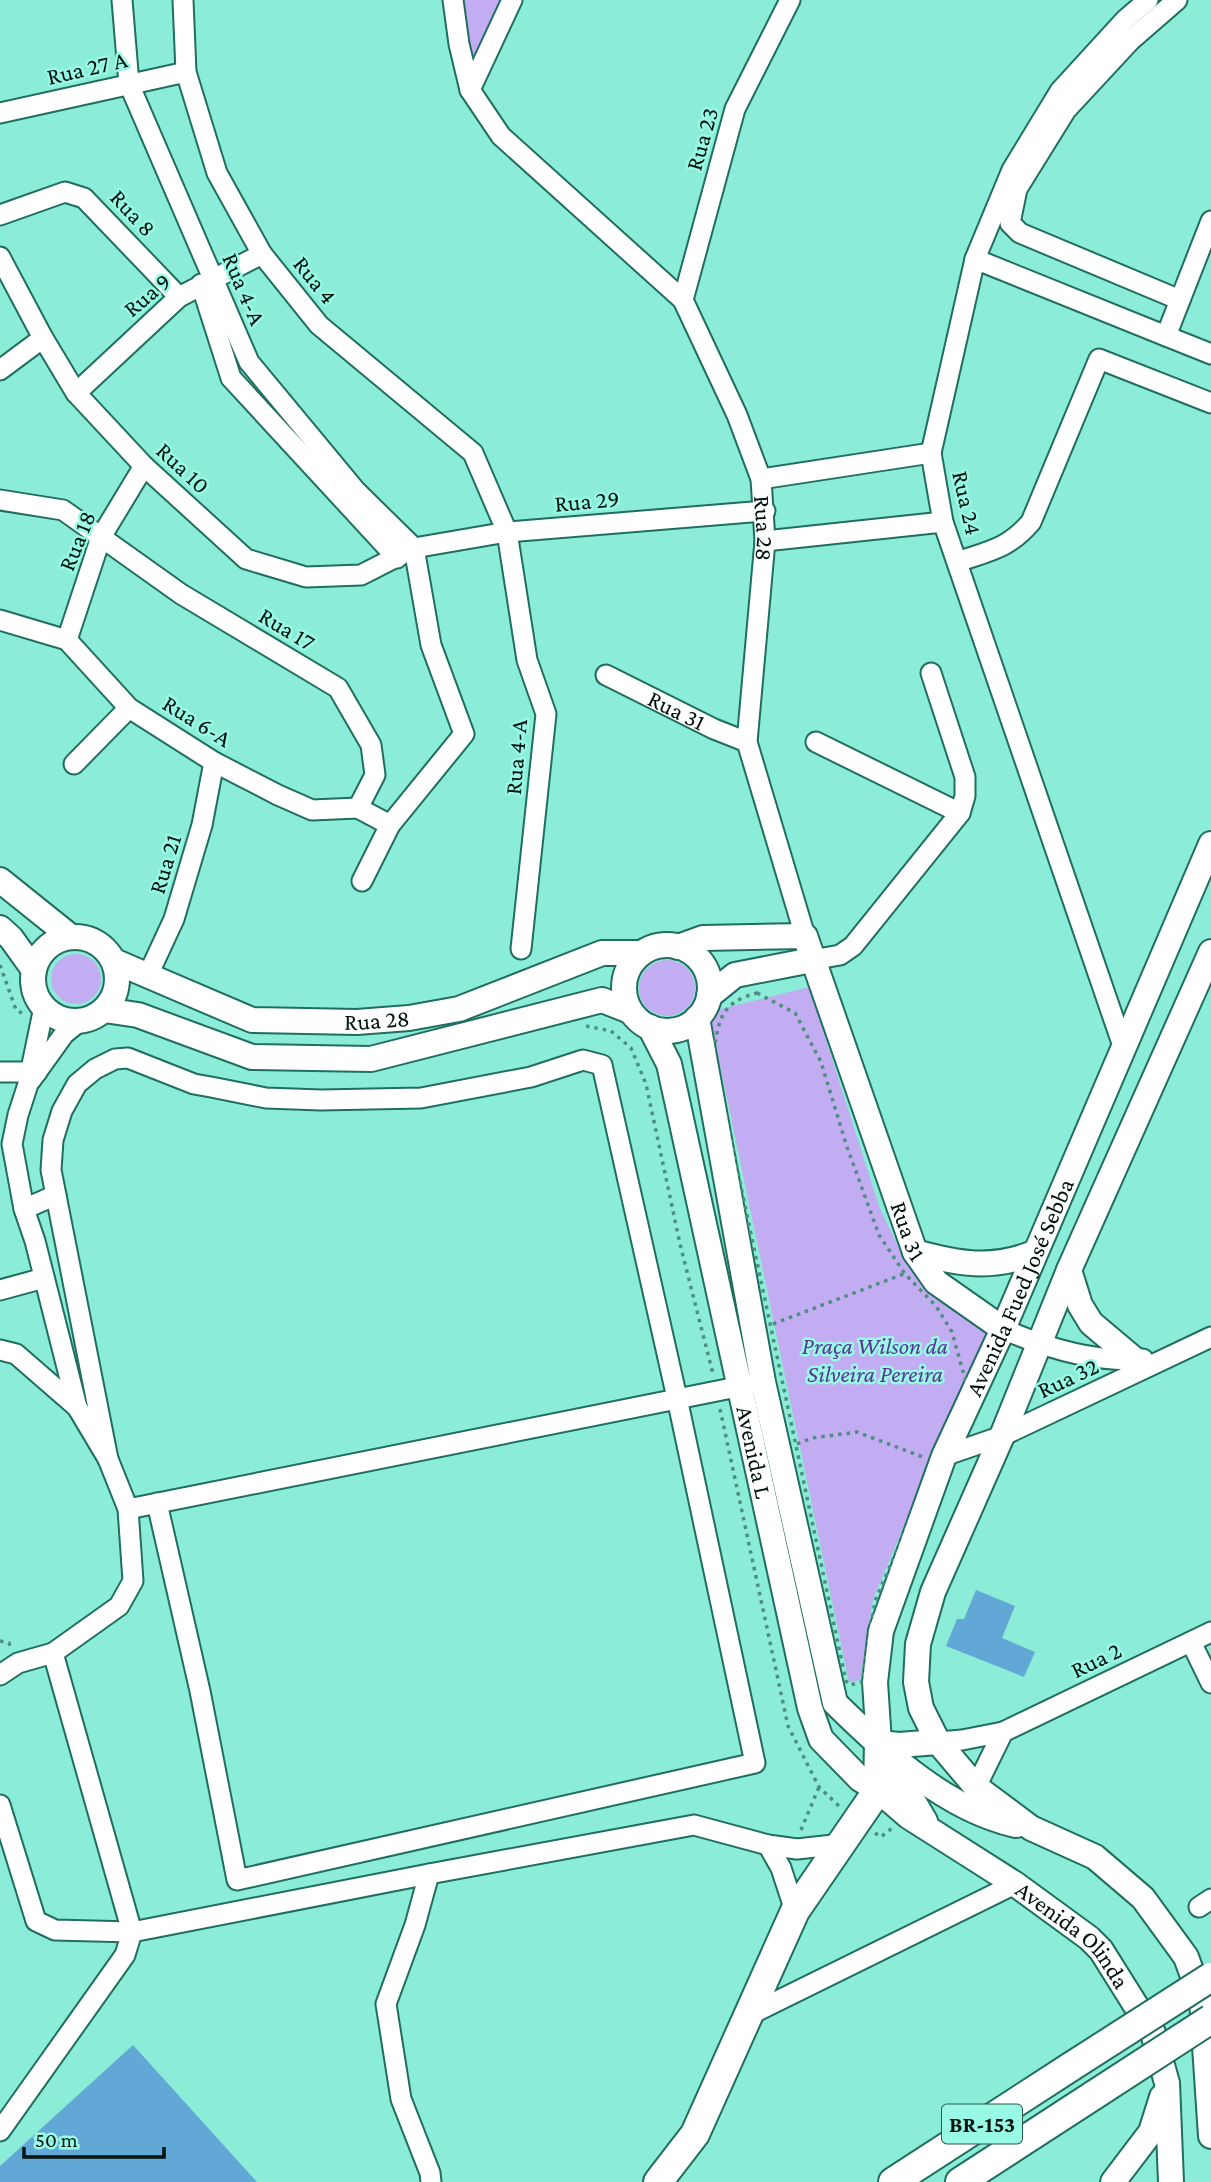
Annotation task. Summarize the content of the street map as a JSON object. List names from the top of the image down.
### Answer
{
  "streets": {
    "highway": ["BR-153"],
    "main road": [
      "Rua 28",
      "Rua 31",
      "Avenida Fued José Sebba",
      "Avenida L",
      "Avenida Olinda"
    ],
    "street": [
      "Rua 27 A",
      "Rua 23",
      "Rua 8",
      "Rua 4",
      "Rua 4-A",
      "Rua 9",
      "Rua 10",
      "Rua 29",
      "Rua 24",
      "Rua 18",
      "Rua 17",
      "Rua 6-A",
      "Rua 21",
      "Rua 32",
      "Rua 2"
    ]
  },
  "crossings": [
    ["Rua 27 A", "Rua 4"],
    ["Rua 27 A", "Rua 4-A"],
    ["Rua 23", "Rua 28"],
    ["Rua 8", "Rua 9"],
    ["Rua 4", "Rua 4-A"],
    ["Rua 4", "Rua 9"],
    ["Rua 4", "Rua 29"],
    ["Rua 4-A", "Rua 9"],
    ["Rua 4-A", "Rua 10"],
    ["Rua 4-A", "Rua 29"],
    ["Rua 9", "Rua 10"],
    ["Rua 10", "Rua 29"],
    ["Rua 10", "Rua 18"],
    ["Rua 29", "Rua 28"],
    ["Rua 24", "Avenida Fued José Sebba"],
    ["Rua 28", "Rua 31"],
    ["Rua 28", "Rua 21"],
    ["Rua 28", "Avenida L"],
    ["Rua 18", "Rua 17"],
    ["Rua 18", "Rua 6-A"],
    ["Rua 17", "Rua 6-A"],
    ["Rua 31", "Avenida Fued José Sebba"],
    ["Rua 31", "Rua 32"],
    ["Rua 6-A", "Rua 21"],
    ["Avenida Fued José Sebba", "Rua 32"],
    ["Avenida Fued José Sebba", "Rua 2"],
    ["Avenida Fued José Sebba", "Avenida Olinda"],
    ["Avenida L", "Avenida Olinda"]
  ],
  "parks": ["Praça Wilson da Silveira Pereira"],
  "scale_bar": "50 m"
}
